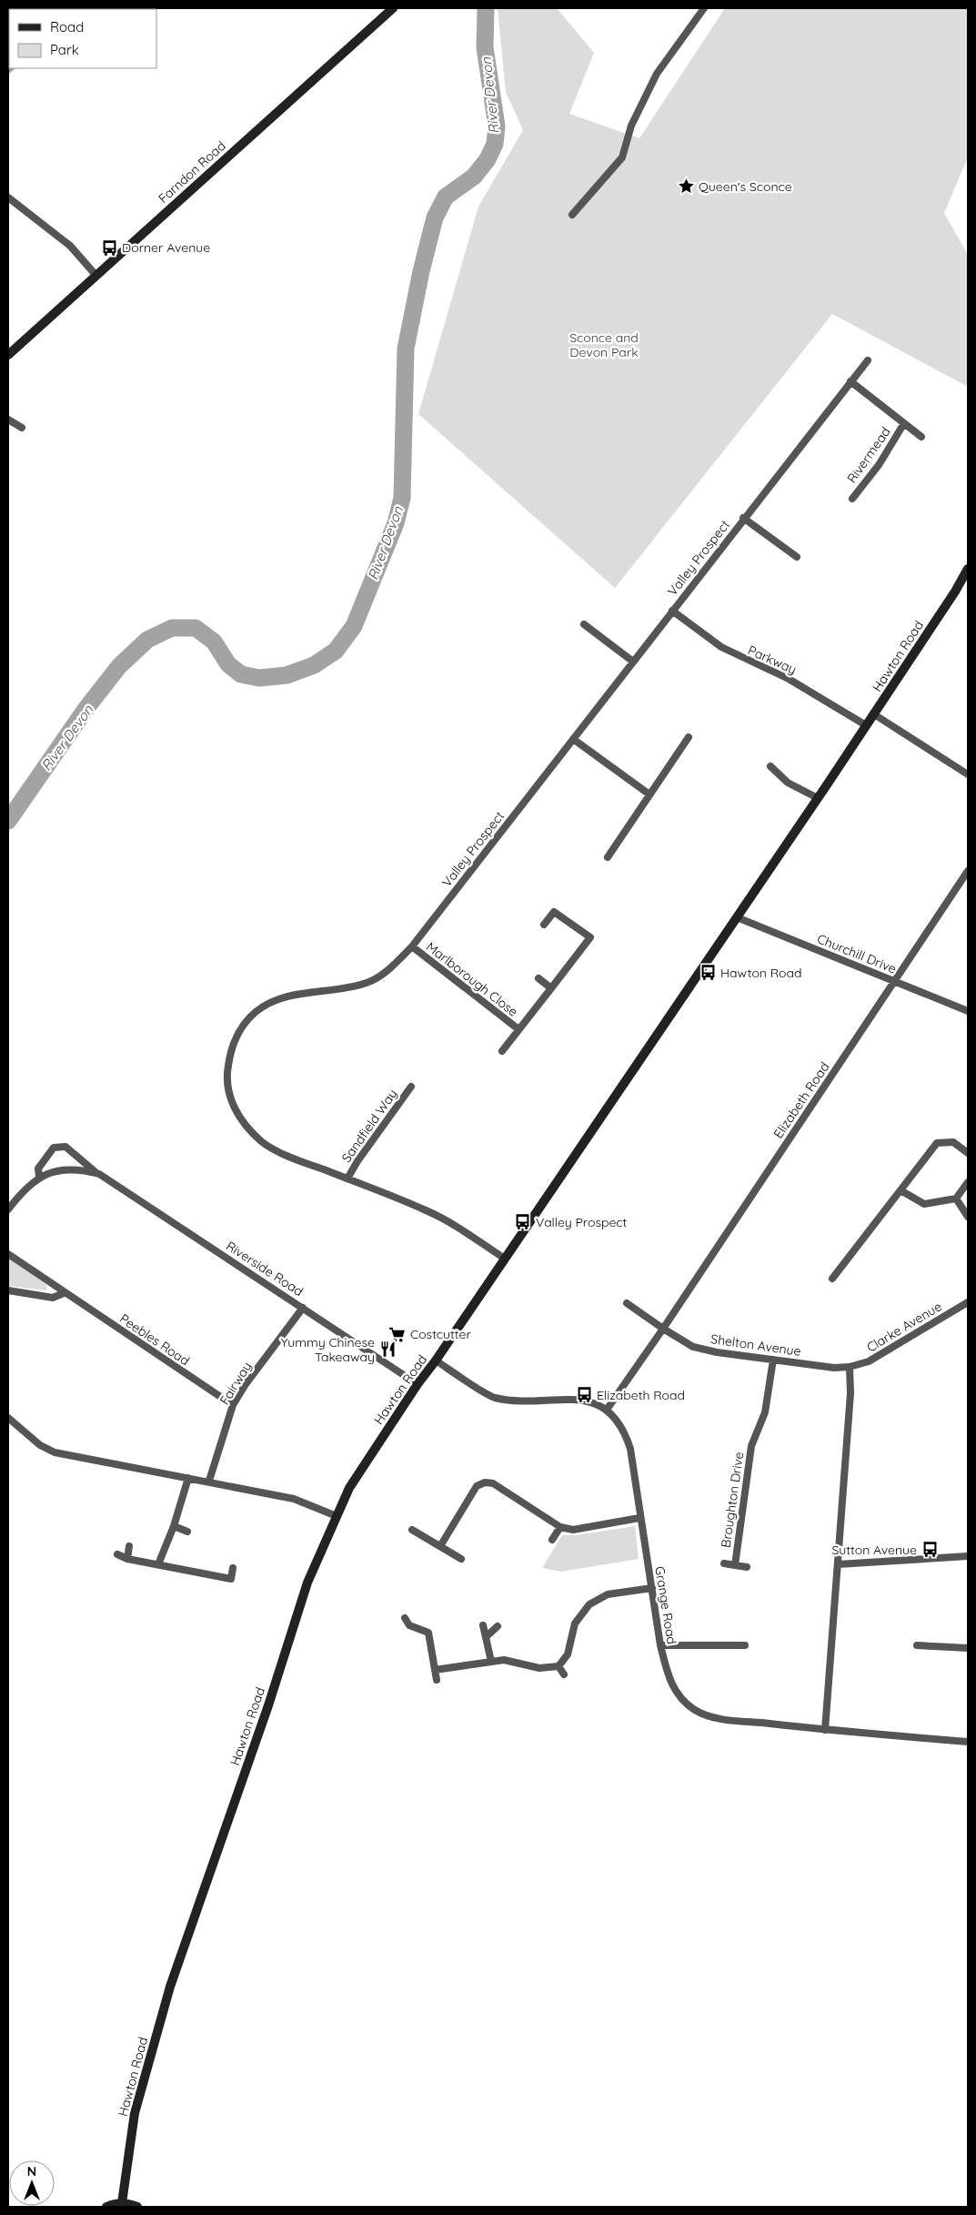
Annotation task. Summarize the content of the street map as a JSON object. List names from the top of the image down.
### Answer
{
  "streets": {
    "street": [
      "Farndon Road",
      "Rivermead",
      "Valley Prospect",
      "Hawton Road",
      "Parkway",
      "Churchill Drive",
      "Marlborough Close",
      "Elizabeth Road",
      "Sandfield Way",
      "Riverside Road",
      "Clarke Avenue",
      "Peebles Road",
      "Shelton Avenue",
      "Fairway",
      "Broughton Drive",
      "Grange Road"
    ]
  },
  "crossings": [
    ["Rivermead", "Valley Prospect"],
    ["Valley Prospect", "Hawton Road"],
    ["Valley Prospect", "Parkway"],
    ["Valley Prospect", "Marlborough Close"],
    ["Valley Prospect", "Sandfield Way"],
    ["Hawton Road", "Parkway"],
    ["Hawton Road", "Churchill Drive"],
    ["Hawton Road", "Riverside Road"],
    ["Hawton Road", "Grange Road"],
    ["Churchill Drive", "Elizabeth Road"],
    ["Elizabeth Road", "Shelton Avenue"],
    ["Elizabeth Road", "Grange Road"],
    ["Riverside Road", "Fairway"],
    ["Clarke Avenue", "Shelton Avenue"],
    ["Peebles Road", "Fairway"],
    ["Shelton Avenue", "Broughton Drive"]
  ],
  "water": ["River Devon"],
  "parks": ["Sconce and Devon Park"],
  "places": {
    "place": ["Queen's Sconce"],
    "bus stop": [
      "Dorner Avenue",
      "Hawton Road",
      "Valley Prospect",
      "Elizabeth Road",
      "Sutton Avenue"
    ],
    "supermarket": ["Costcutter"],
    "restaurant": ["Yummy Chinese Takeaway"]
  },
  "legend": ["Road", "Park"],
  "north": "top"
}
